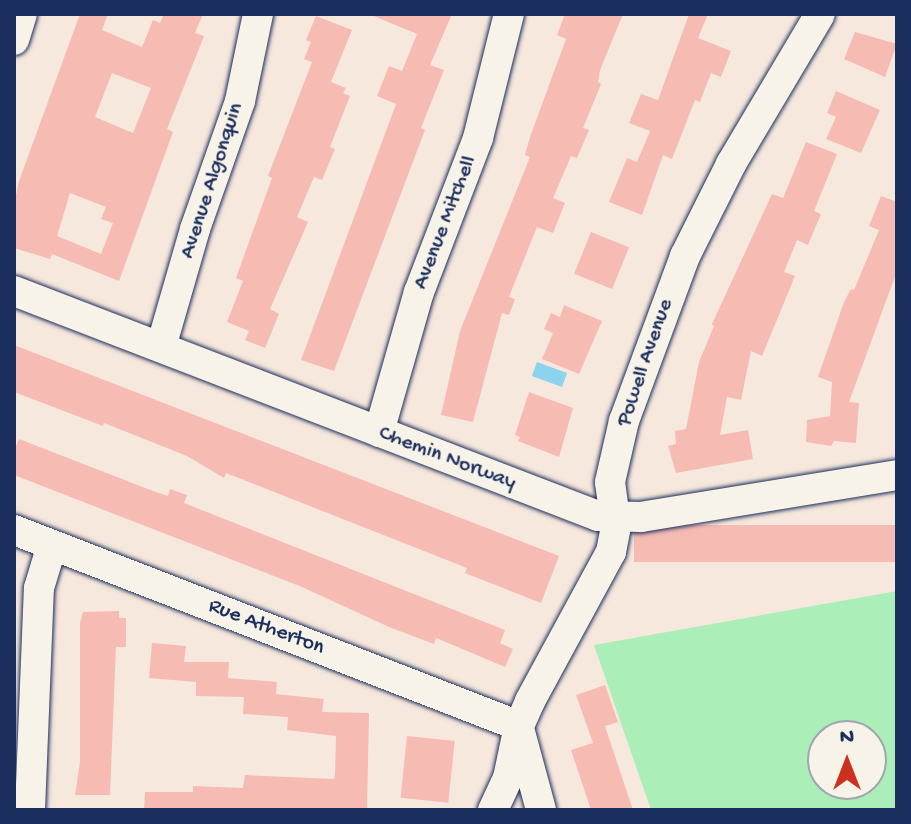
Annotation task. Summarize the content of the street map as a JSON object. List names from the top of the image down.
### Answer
{
  "streets": {
    "street": [
      "Avenue Algonquin",
      "Avenue Mitchell",
      "Powell Avenue",
      "Chemin Norway",
      "Rue Atherton"
    ]
  },
  "crossings": [
    ["Avenue Algonquin", "Chemin Norway"],
    ["Avenue Mitchell", "Chemin Norway"],
    ["Powell Avenue", "Chemin Norway"],
    ["Powell Avenue", "Rue Atherton"]
  ],
  "north": "top"
}
